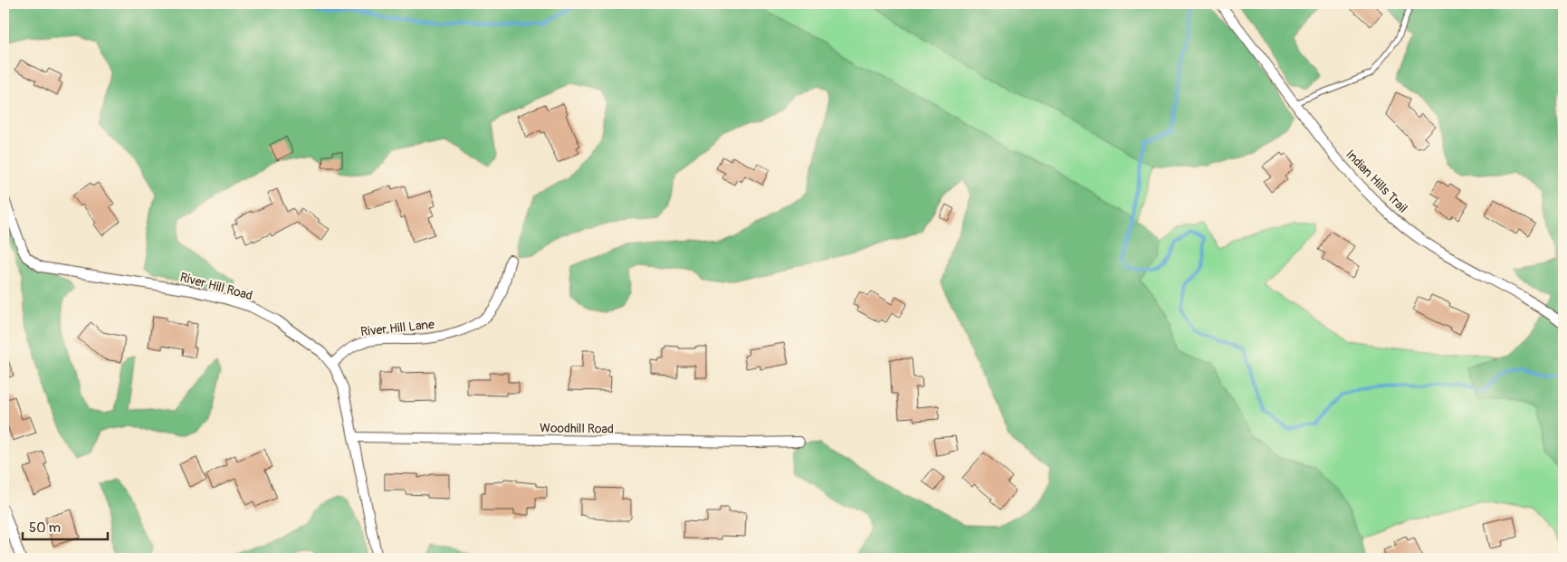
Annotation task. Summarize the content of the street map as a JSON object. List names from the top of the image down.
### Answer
{
  "streets": {
    "street": [
      "Indian Hills Trail",
      "River Hill Road",
      "River Hill Lane",
      "Woodhill Road"
    ]
  },
  "crossings": [
    ["River Hill Road", "River Hill Lane"],
    ["River Hill Road", "Woodhill Road"]
  ],
  "scale_bar": "50 m"
}
